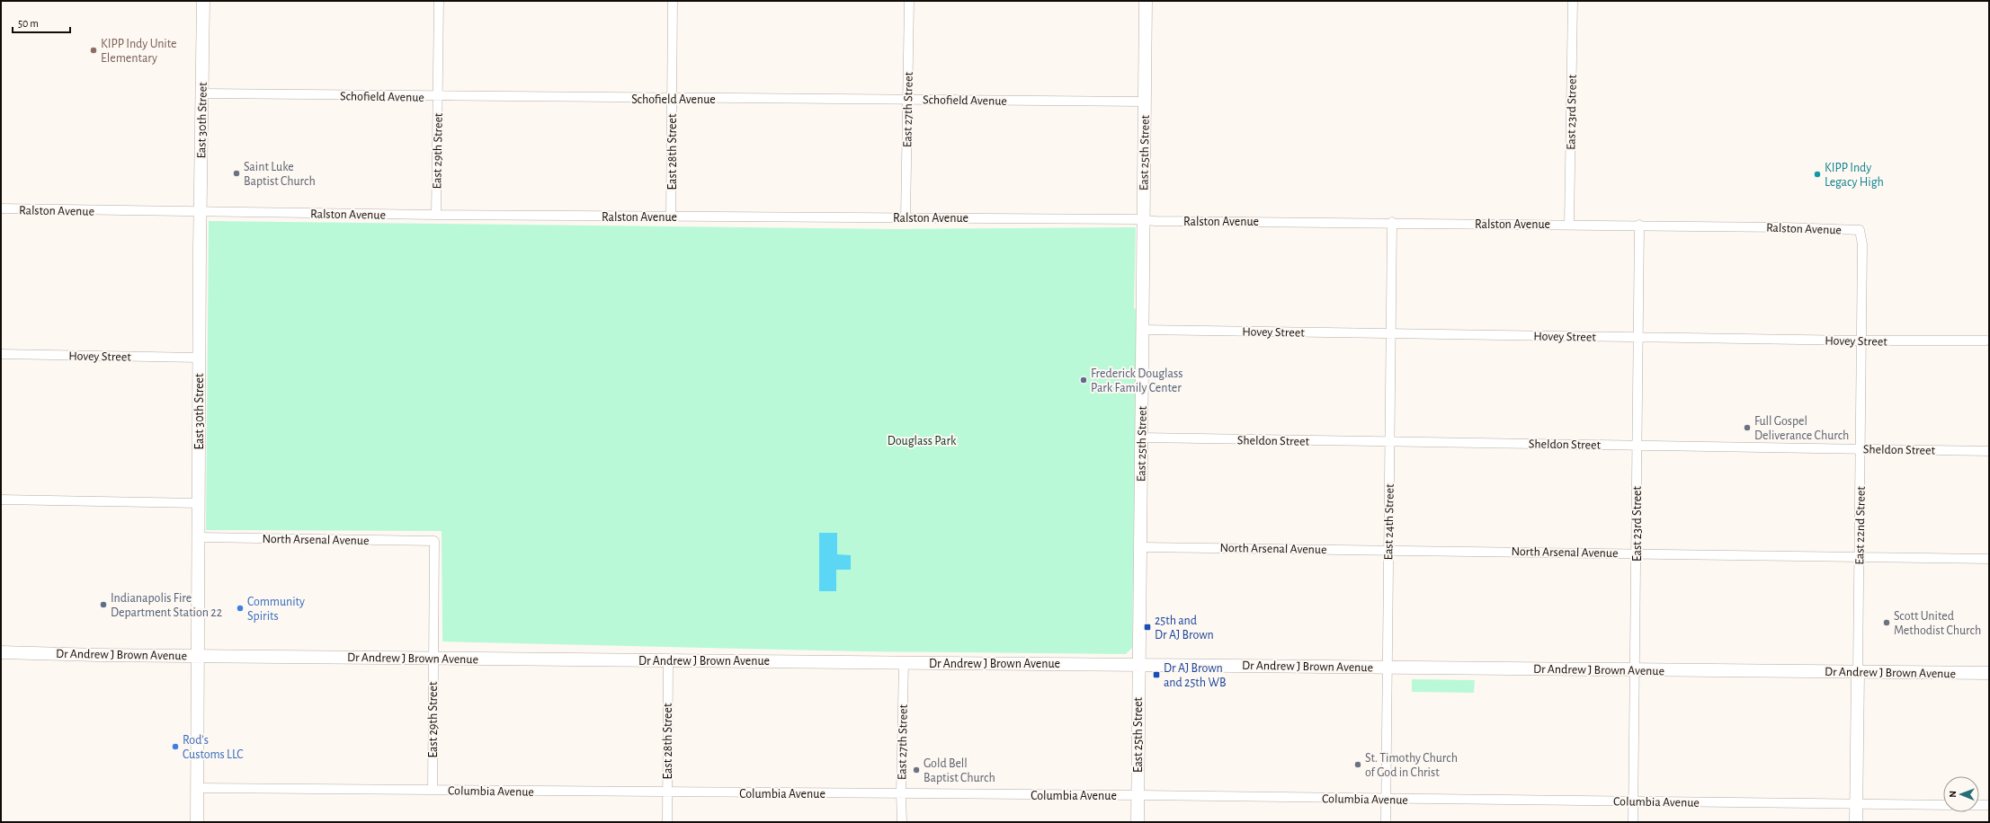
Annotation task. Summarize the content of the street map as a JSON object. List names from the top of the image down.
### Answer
{
  "streets": {
    "main road": [
      "East 30th Street",
      "East 25th Street",
      "East 22nd Street",
      "Dr Andrew J Brown Avenue"
    ],
    "street": [
      "Schofield Avenue",
      "East 27th Street",
      "East 23rd Street",
      "East 29th Street",
      "East 28th Street",
      "Ralston Avenue",
      "Hovey Street",
      "Sheldon Street",
      "East 24th Street",
      "North Arsenal Avenue",
      "Columbia Avenue"
    ]
  },
  "crossings": [
    ["Schofield Avenue", "East 27th Street"],
    ["Schofield Avenue", "East 30th Street"],
    ["Schofield Avenue", "East 29th Street"],
    ["Schofield Avenue", "East 28th Street"],
    ["Schofield Avenue", "East 25th Street"],
    ["East 27th Street", "Ralston Avenue"],
    ["East 27th Street", "Dr Andrew J Brown Avenue"],
    ["East 27th Street", "Columbia Avenue"],
    ["East 23rd Street", "Ralston Avenue"],
    ["East 23rd Street", "Hovey Street"],
    ["East 23rd Street", "Sheldon Street"],
    ["East 23rd Street", "North Arsenal Avenue"],
    ["East 23rd Street", "Dr Andrew J Brown Avenue"],
    ["East 23rd Street", "Columbia Avenue"],
    ["East 30th Street", "Ralston Avenue"],
    ["East 30th Street", "Hovey Street"],
    ["East 30th Street", "North Arsenal Avenue"],
    ["East 30th Street", "Dr Andrew J Brown Avenue"],
    ["East 30th Street", "Columbia Avenue"],
    ["East 29th Street", "Ralston Avenue"],
    ["East 29th Street", "North Arsenal Avenue"],
    ["East 29th Street", "Dr Andrew J Brown Avenue"],
    ["East 29th Street", "Columbia Avenue"],
    ["East 28th Street", "Ralston Avenue"],
    ["East 28th Street", "Dr Andrew J Brown Avenue"],
    ["East 28th Street", "Columbia Avenue"],
    ["East 25th Street", "Ralston Avenue"],
    ["East 25th Street", "Hovey Street"],
    ["East 25th Street", "Sheldon Street"],
    ["East 25th Street", "North Arsenal Avenue"],
    ["East 25th Street", "Dr Andrew J Brown Avenue"],
    ["East 25th Street", "Columbia Avenue"],
    ["Ralston Avenue", "East 24th Street"],
    ["Ralston Avenue", "East 22nd Street"],
    ["Hovey Street", "East 24th Street"],
    ["Hovey Street", "East 22nd Street"],
    ["Sheldon Street", "East 24th Street"],
    ["Sheldon Street", "East 22nd Street"],
    ["East 24th Street", "North Arsenal Avenue"],
    ["East 24th Street", "Dr Andrew J Brown Avenue"],
    ["East 24th Street", "Columbia Avenue"],
    ["East 22nd Street", "North Arsenal Avenue"],
    ["East 22nd Street", "Dr Andrew J Brown Avenue"],
    ["East 22nd Street", "Columbia Avenue"]
  ],
  "parks": ["Douglass Park"],
  "places": {
    "other": [
      "KIPP Indy Unite Elementary",
      "Saint Luke Baptist Church",
      "KIPP Indy Legacy High",
      "Frederick Douglass Park Family Center",
      "Full Gospel Deliverance Church",
      "Indianapolis Fire Department Station 22",
      "Community Spirits",
      "Scott United Methodist Church",
      "Rod's Customs LLC",
      "St. Timothy Church of God in Christ",
      "Gold Bell Baptist Church"
    ],
    "transit": ["25th and Dr AJ Brown", "Dr AJ Brown and 25th WB"]
  },
  "scale_bar": "50 m",
  "north": "left"
}
